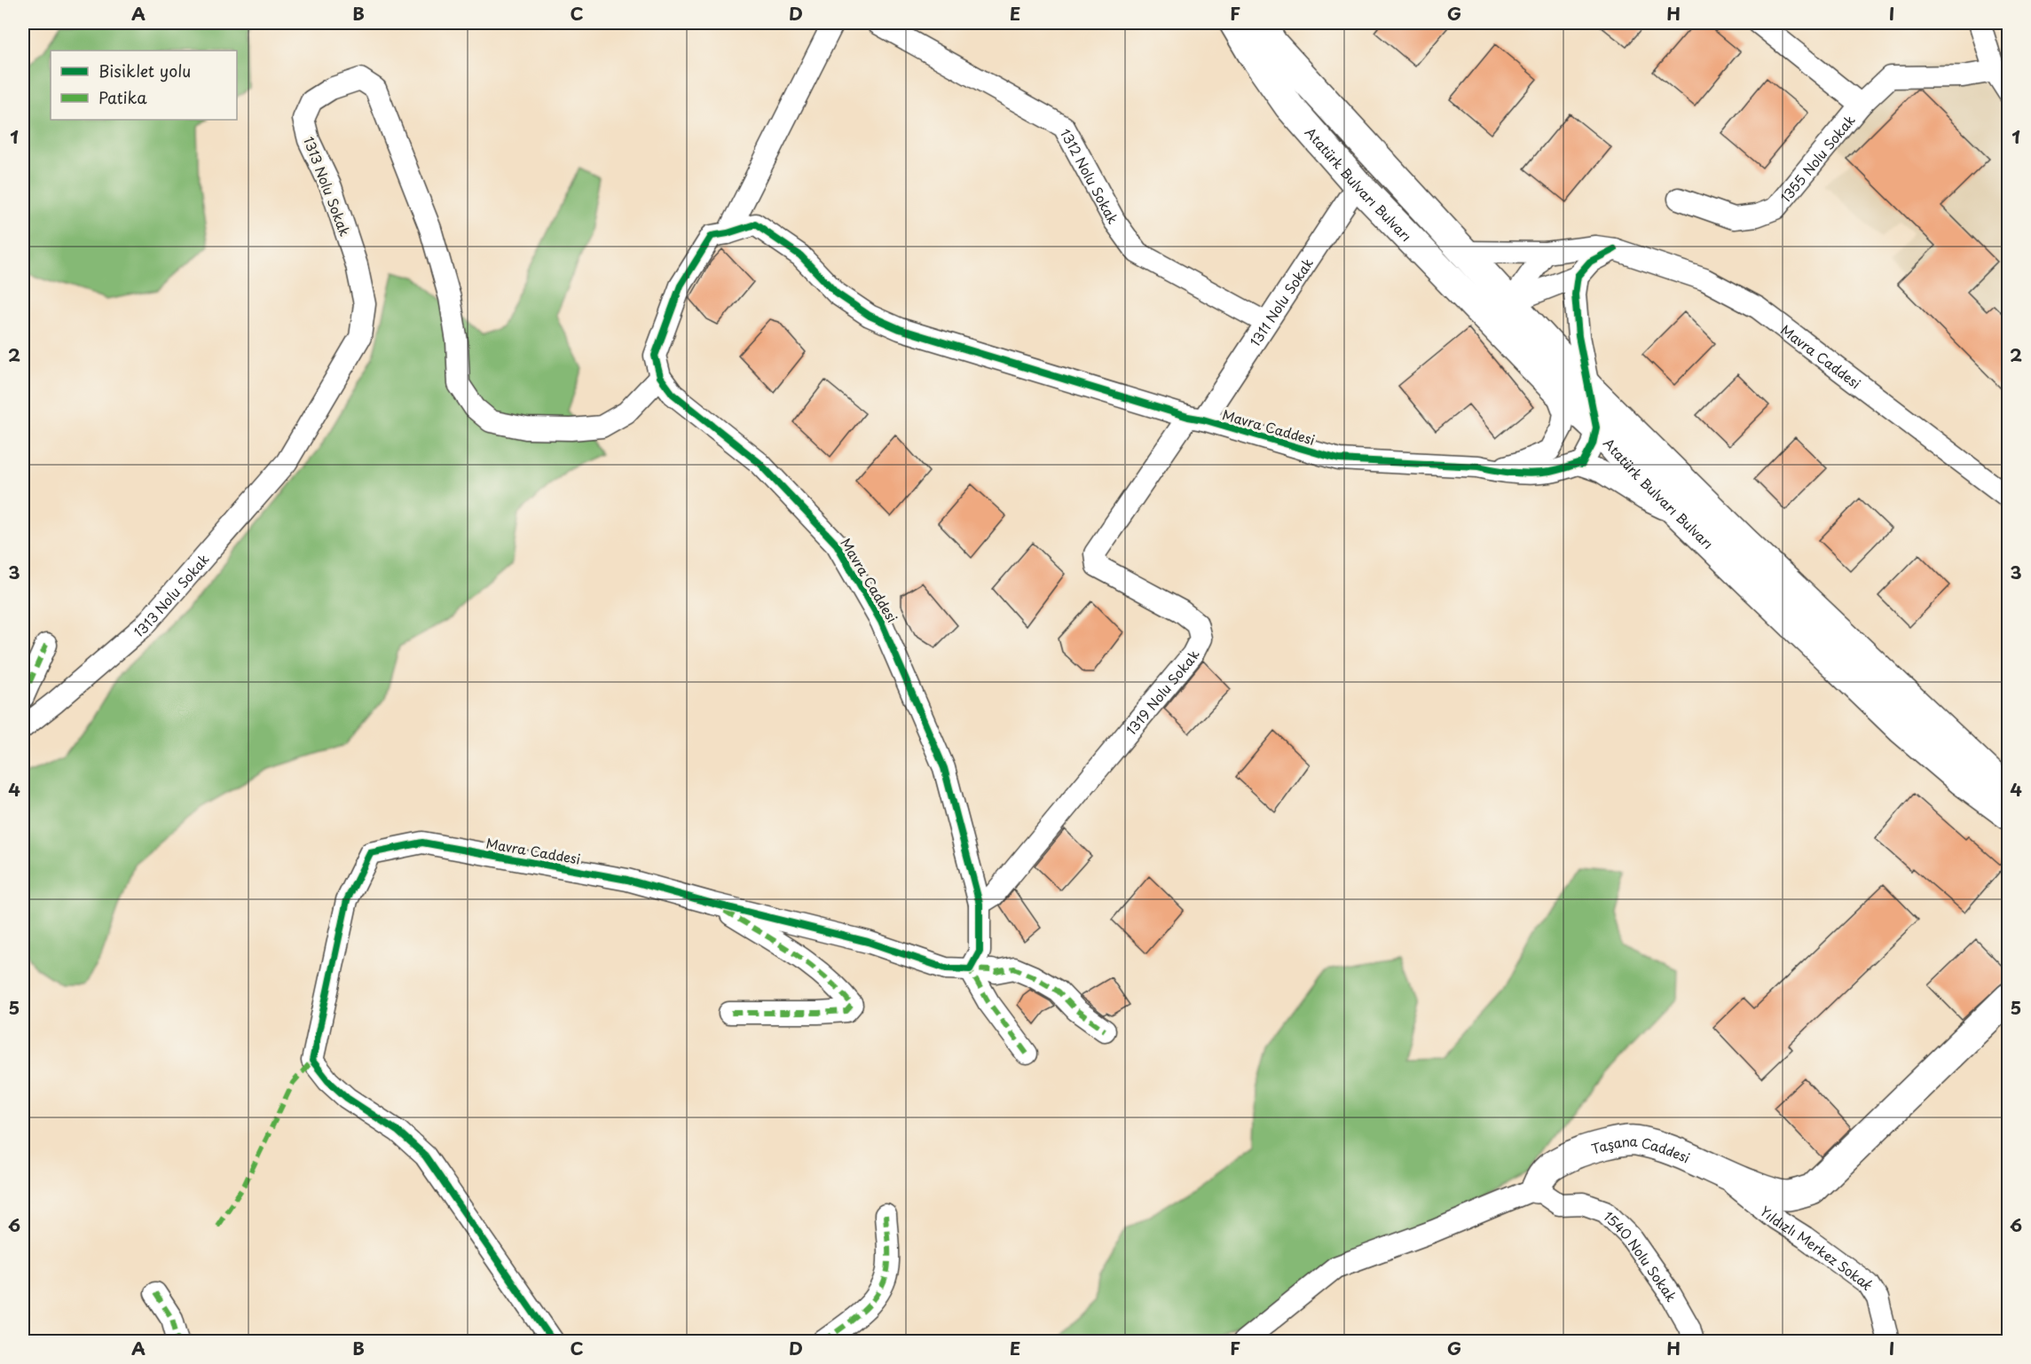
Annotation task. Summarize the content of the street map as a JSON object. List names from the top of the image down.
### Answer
{
  "streets": {
    "street": [
      "1355 Nolu Sokak",
      "1312 Nolu Sokak",
      "Atatürk Bulvarı Bulvarı",
      "1313 Nolu Sokak",
      "1311 Nolu Sokak",
      "Mavra Caddesi",
      "1319 Nolu Sokak",
      "Taşana Caddesi",
      "Yıldızlı Merkez Sokak",
      "1540 Nolu Sokak"
    ]
  },
  "crossings": [
    ["1312 Nolu Sokak", "1311 Nolu Sokak"],
    ["Atatürk Bulvarı Bulvarı", "1311 Nolu Sokak"],
    ["Atatürk Bulvarı Bulvarı", "Mavra Caddesi"],
    ["1313 Nolu Sokak", "Mavra Caddesi"],
    ["1311 Nolu Sokak", "Mavra Caddesi"],
    ["1311 Nolu Sokak", "1319 Nolu Sokak"],
    ["Mavra Caddesi", "1319 Nolu Sokak"],
    ["Taşana Caddesi", "Yıldızlı Merkez Sokak"],
    ["Taşana Caddesi", "1540 Nolu Sokak"]
  ],
  "legend": ["Bisiklet yolu", "Patika"],
  "grid": {
    "columns": [
      "A",
      "B",
      "C",
      "D",
      "E",
      "F",
      "G",
      "H",
      "I"
    ],
    "rows": [
      "1",
      "2",
      "3",
      "4",
      "5",
      "6"
    ]
  }
}
